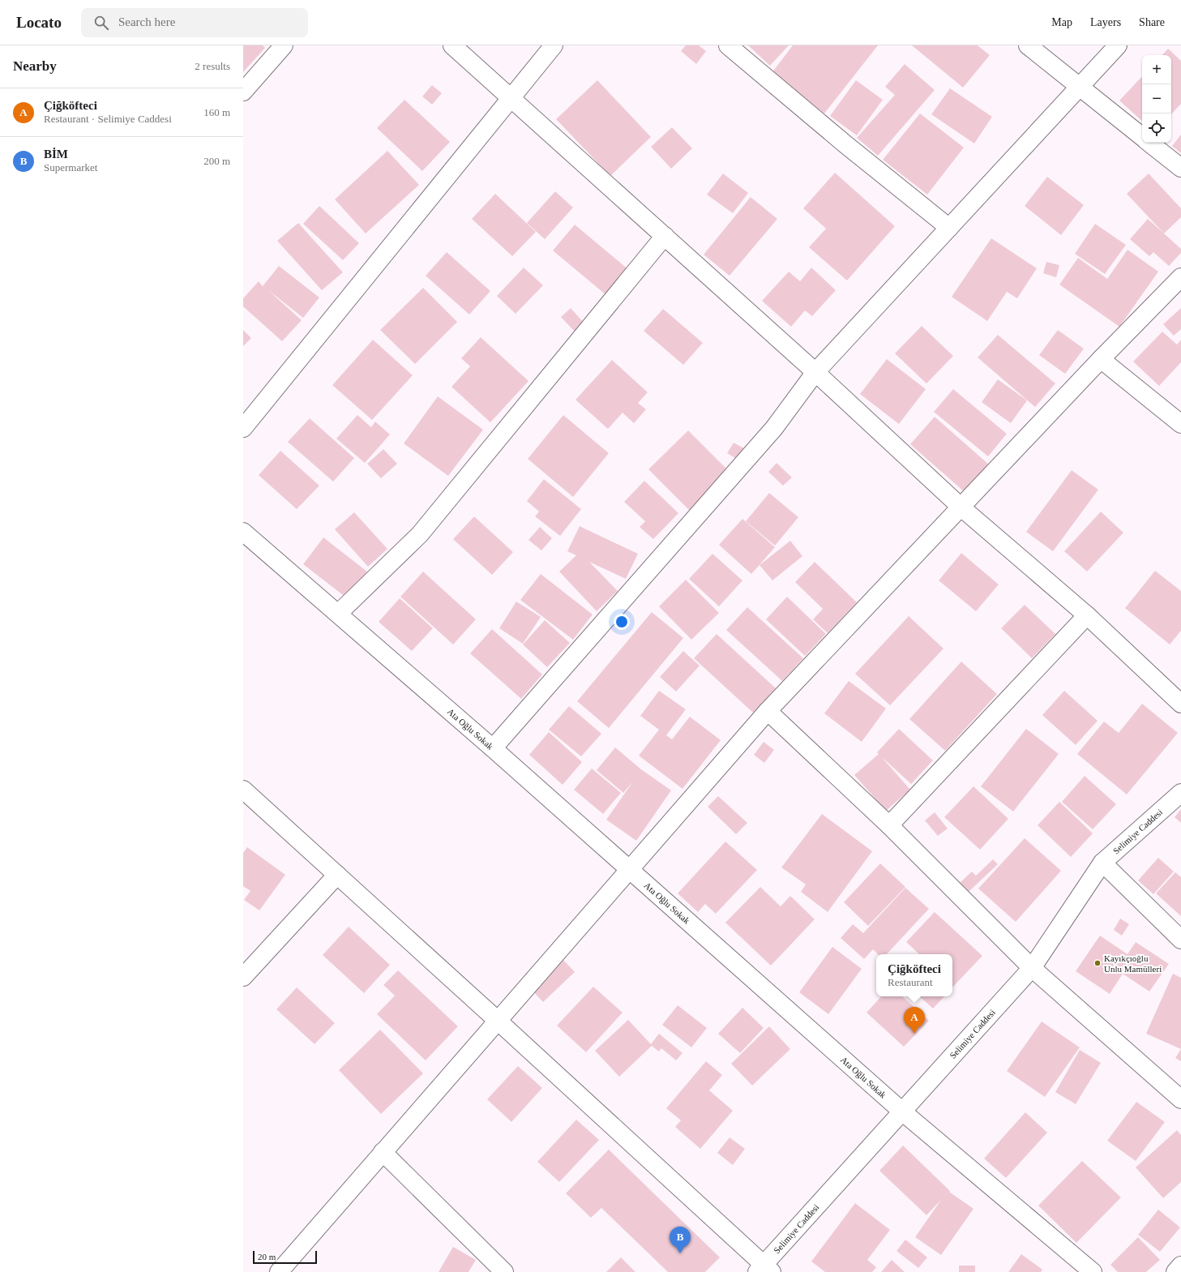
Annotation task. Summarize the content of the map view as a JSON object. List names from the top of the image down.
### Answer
{
  "streets": {
    "street": ["Ata Oğlu Sokak", "Selimiye Caddesi"]
  },
  "crossings": [
    ["Ata Oğlu Sokak", "Selimiye Caddesi"]
  ],
  "places": ["Kayıkçıoğlu Unlu Mamülleri"],
  "scale_bar": "20 m",
  "page": {
    "header": "Locato",
    "search": "Search here",
    "nav": ["Map", "Layers", "Share"],
    "heading": ["Nearby", "2 results"],
    "map_buttons": ["+", "−"],
    "list": [
      {
        "mark": "A",
        "name": "Çiğköfteci",
        "note": "Restaurant · Selimiye Caddesi",
        "value": "160 m"
      },
      {
        "mark": "B",
        "name": "BİM",
        "note": "Supermarket",
        "value": "200 m"
      }
    ],
    "popup": ["Çiğköfteci", "Restaurant"],
    "pins": ["A", "B"],
    "scale": "20 m"
  }
}
